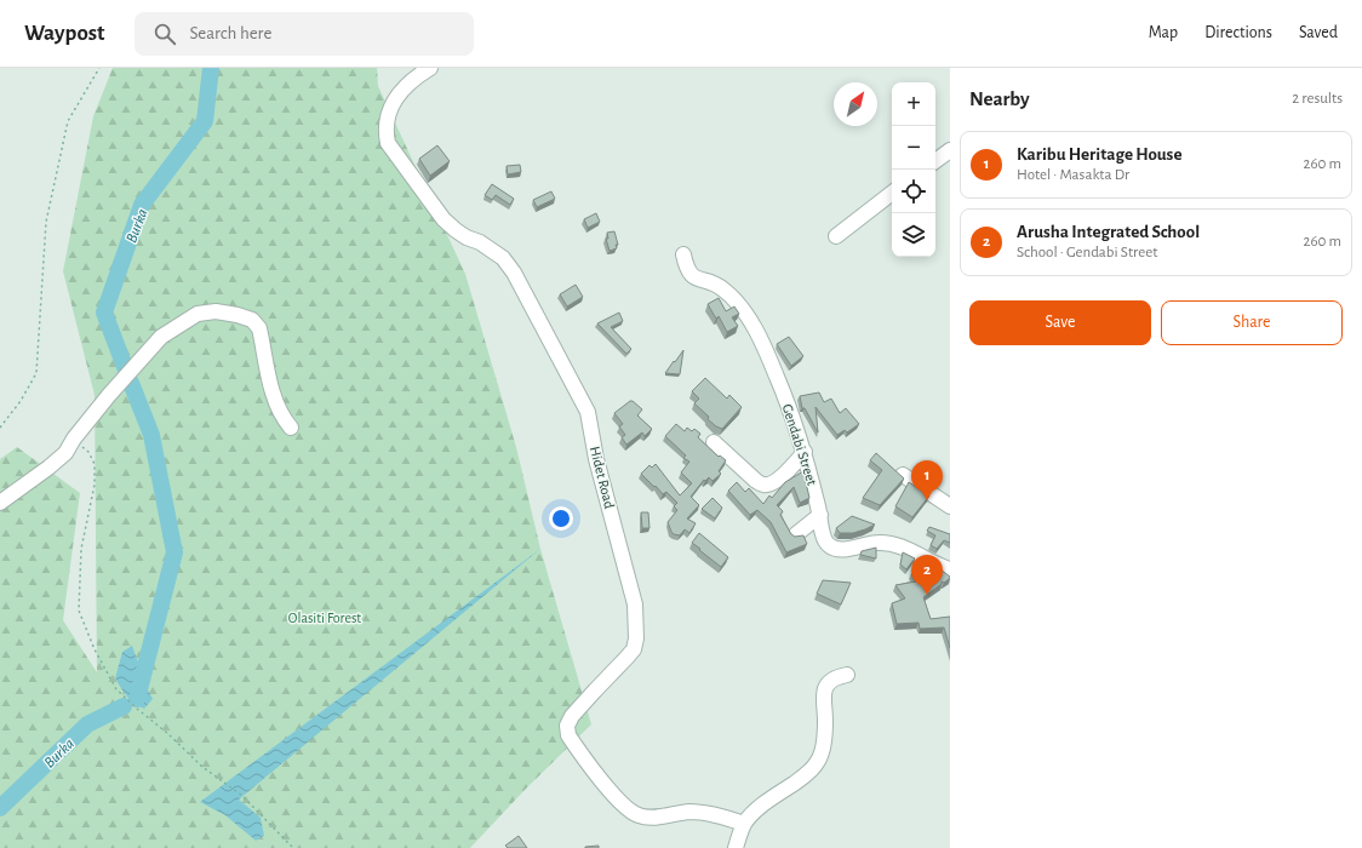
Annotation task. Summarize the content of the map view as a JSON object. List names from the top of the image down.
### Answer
{
  "streets": {
    "street": ["Gendabi Street", "Hidet Road"]
  },
  "water": ["Burka"],
  "parks": ["Olasiti Forest"],
  "north": "top right",
  "page": {
    "header": "Waypost",
    "search": "Search here",
    "nav": ["Map", "Directions", "Saved"],
    "heading": ["Nearby", "2 results"],
    "map_buttons": ["+", "−"],
    "list": [
      {
        "mark": "1",
        "name": "Karibu Heritage House",
        "note": "Hotel · Masakta Dr",
        "value": "260 m"
      },
      {
        "mark": "2",
        "name": "Arusha Integrated School",
        "note": "School · Gendabi Street",
        "value": "260 m"
      }
    ],
    "buttons": ["Save", "Share"],
    "pins": ["1", "2"]
  }
}
